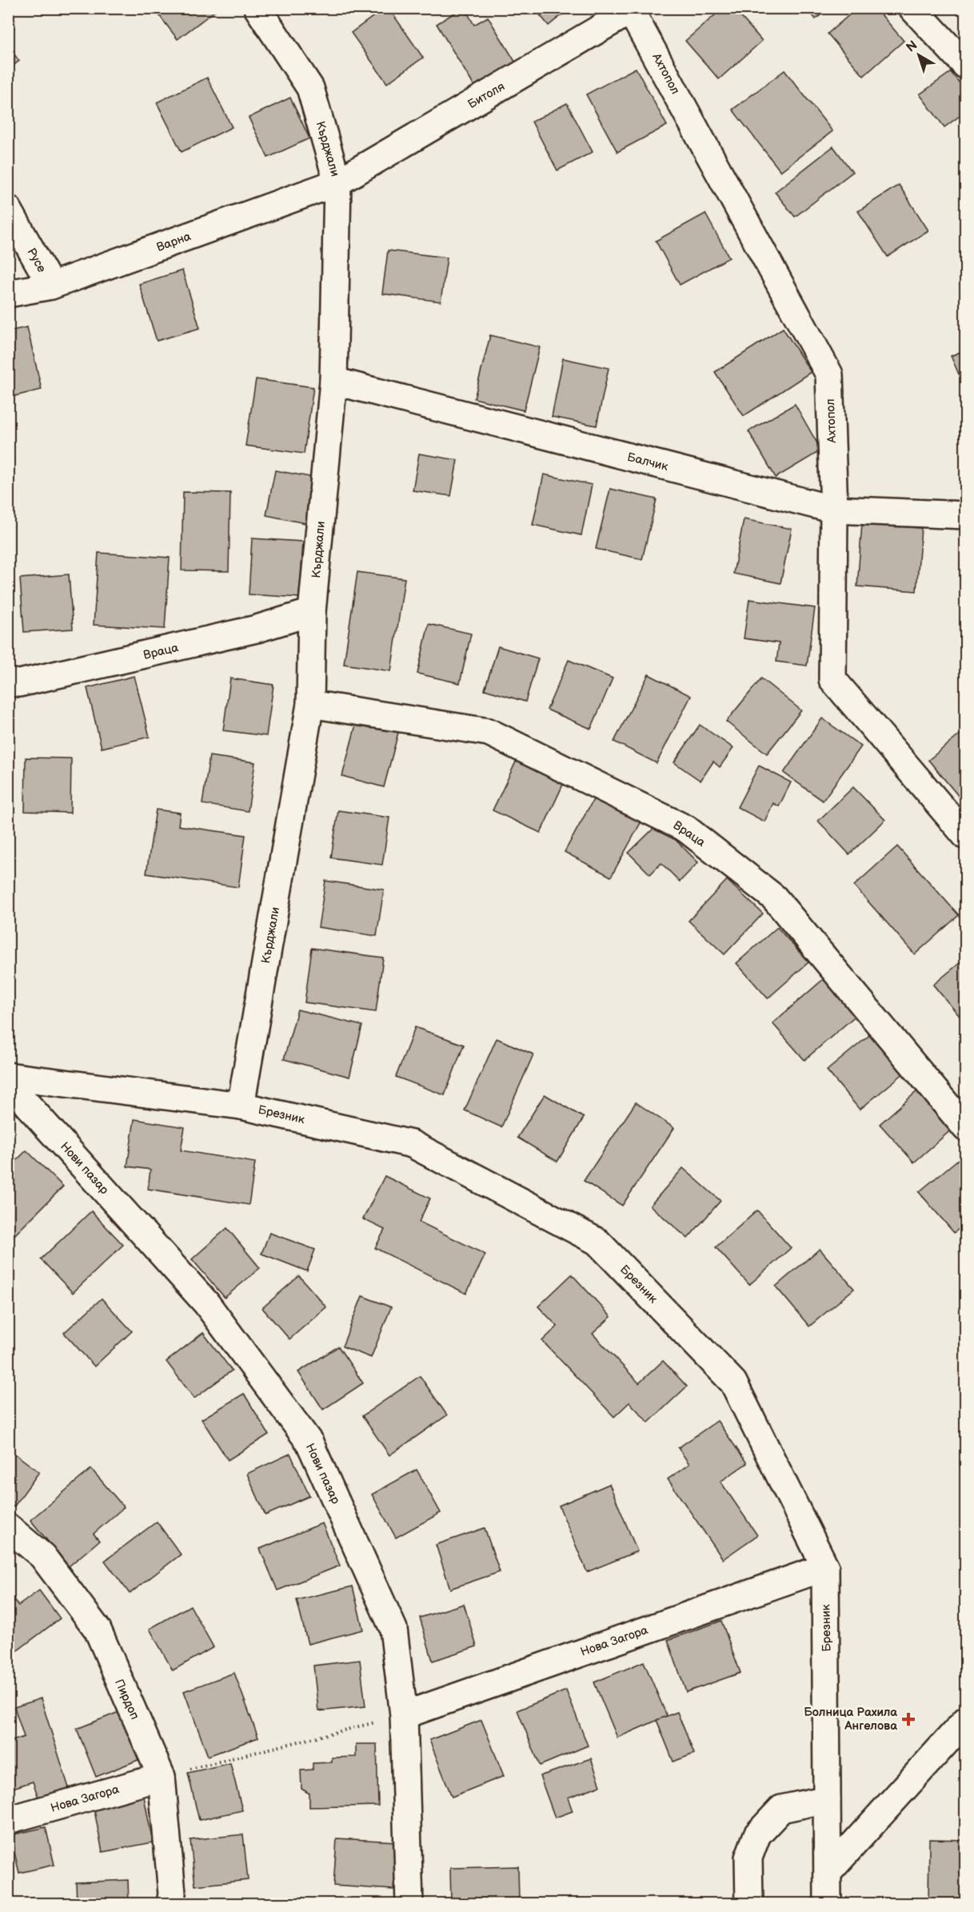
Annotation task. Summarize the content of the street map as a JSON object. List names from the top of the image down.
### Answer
{
  "streets": {
    "street": [
      "Ахтопол",
      "Битоля",
      "Кърджали",
      "Варна",
      "Русе",
      "Балчик",
      "Враца",
      "Брезник",
      "Нови пазар",
      "Нова Загора",
      "Пирдоп"
    ]
  },
  "crossings": [
    ["Ахтопол", "Битоля"],
    ["Ахтопол", "Балчик"],
    ["Битоля", "Кърджали"],
    ["Битоля", "Варна"],
    ["Кърджали", "Варна"],
    ["Кърджали", "Балчик"],
    ["Кърджали", "Враца"],
    ["Кърджали", "Брезник"],
    ["Варна", "Русе"],
    ["Брезник", "Нова Загора"],
    ["Нови пазар", "Нова Загора"],
    ["Нова Загора", "Пирдоп"]
  ],
  "places": {
    "health": ["Болница Рахила Ангелова"]
  },
  "north": "top left"
}
